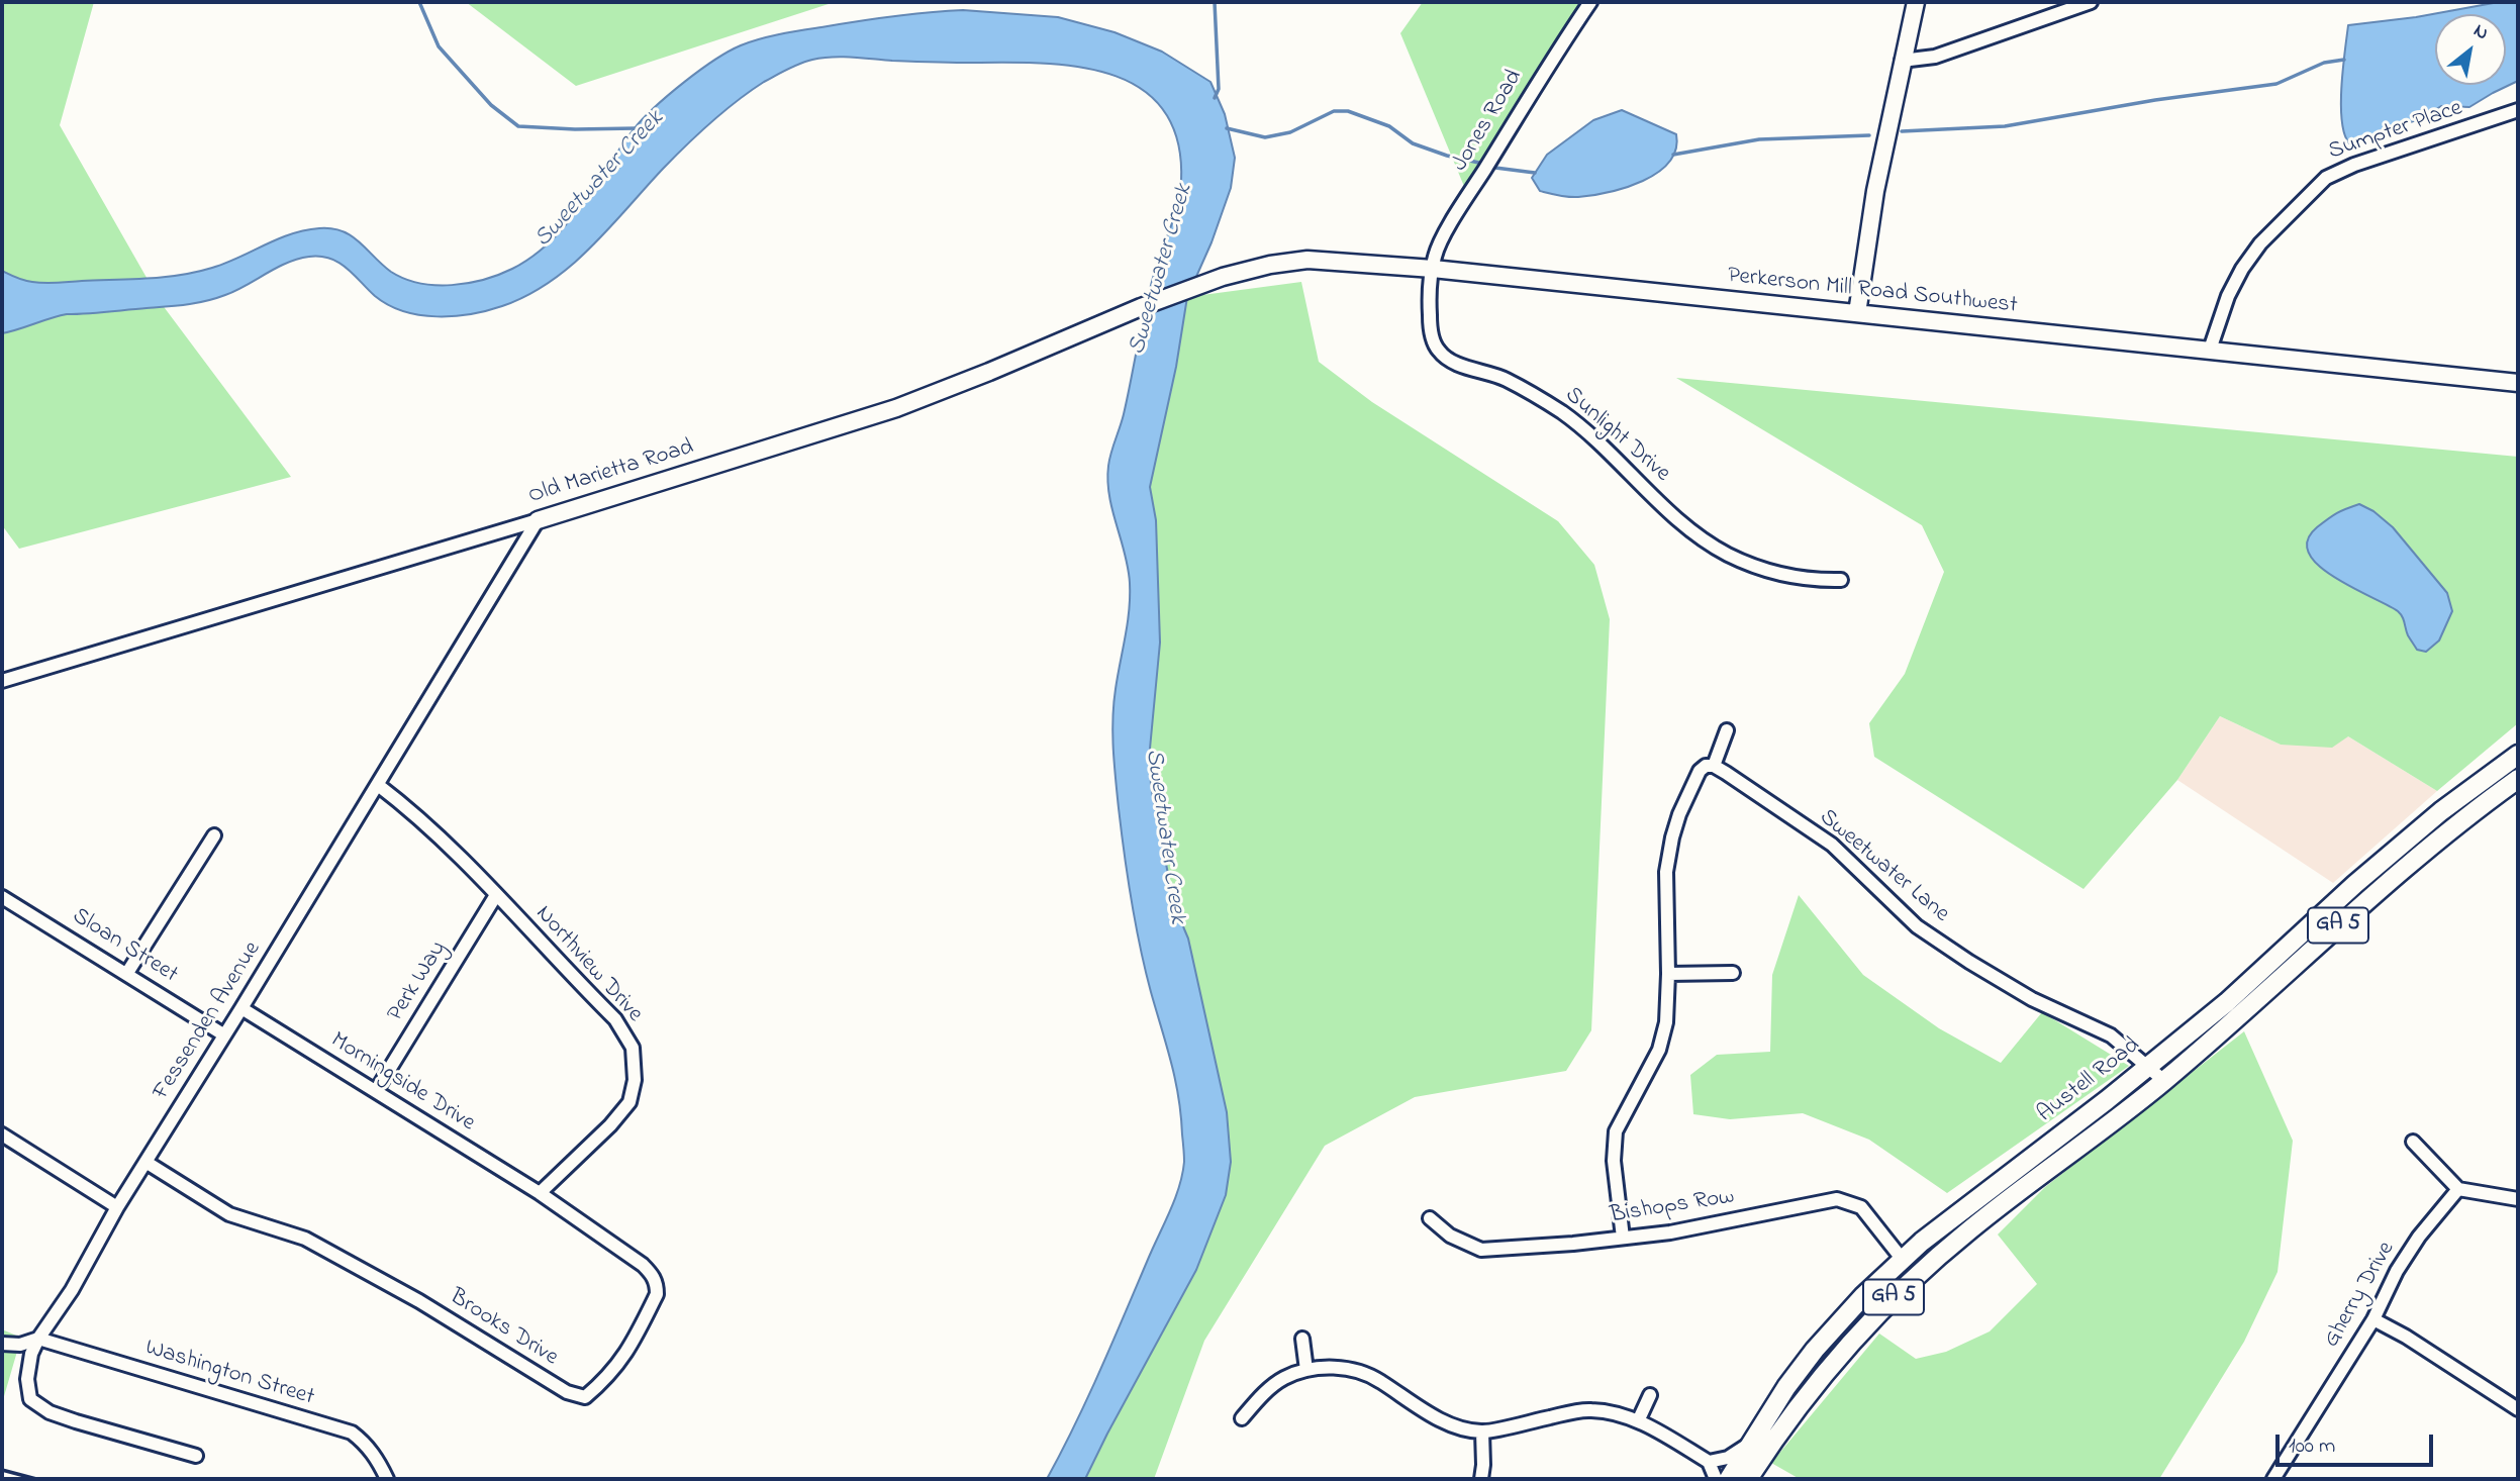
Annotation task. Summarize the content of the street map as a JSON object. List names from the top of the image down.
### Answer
{
  "streets": {
    "main road": ["GA 5", "Austell Road"],
    "street": [
      "Jones Road",
      "Sumpter Place",
      "Perkerson Mill Road Southwest",
      "Sunlight Drive",
      "Old Marietta Road",
      "Sweetwater Lane",
      "Sloan Street",
      "Northview Drive",
      "Perk Way",
      "Fessenden Avenue",
      "Morningside Drive",
      "Bishops Row",
      "Gherry Drive",
      "Brooks Drive",
      "Washington Street"
    ]
  },
  "crossings": [
    ["Jones Road", "Perkerson Mill Road Southwest"],
    ["Jones Road", "Sunlight Drive"],
    ["Sumpter Place", "Perkerson Mill Road Southwest"],
    ["Perkerson Mill Road Southwest", "Sunlight Drive"],
    ["Perkerson Mill Road Southwest", "Old Marietta Road"],
    ["Old Marietta Road", "Fessenden Avenue"],
    ["Sweetwater Lane", "Austell Road"],
    ["Sloan Street", "Fessenden Avenue"],
    ["Northview Drive", "Perk Way"],
    ["Northview Drive", "Fessenden Avenue"],
    ["Northview Drive", "Morningside Drive"],
    ["Northview Drive", "Brooks Drive"],
    ["Perk Way", "Morningside Drive"],
    ["Fessenden Avenue", "Morningside Drive"],
    ["Fessenden Avenue", "Brooks Drive"],
    ["Fessenden Avenue", "Washington Street"],
    ["Austell Road", "Bishops Row"],
    ["Morningside Drive", "Brooks Drive"]
  ],
  "water": ["Sweetwater Creek"],
  "scale_bar": "100 m",
  "north": "top right"
}
